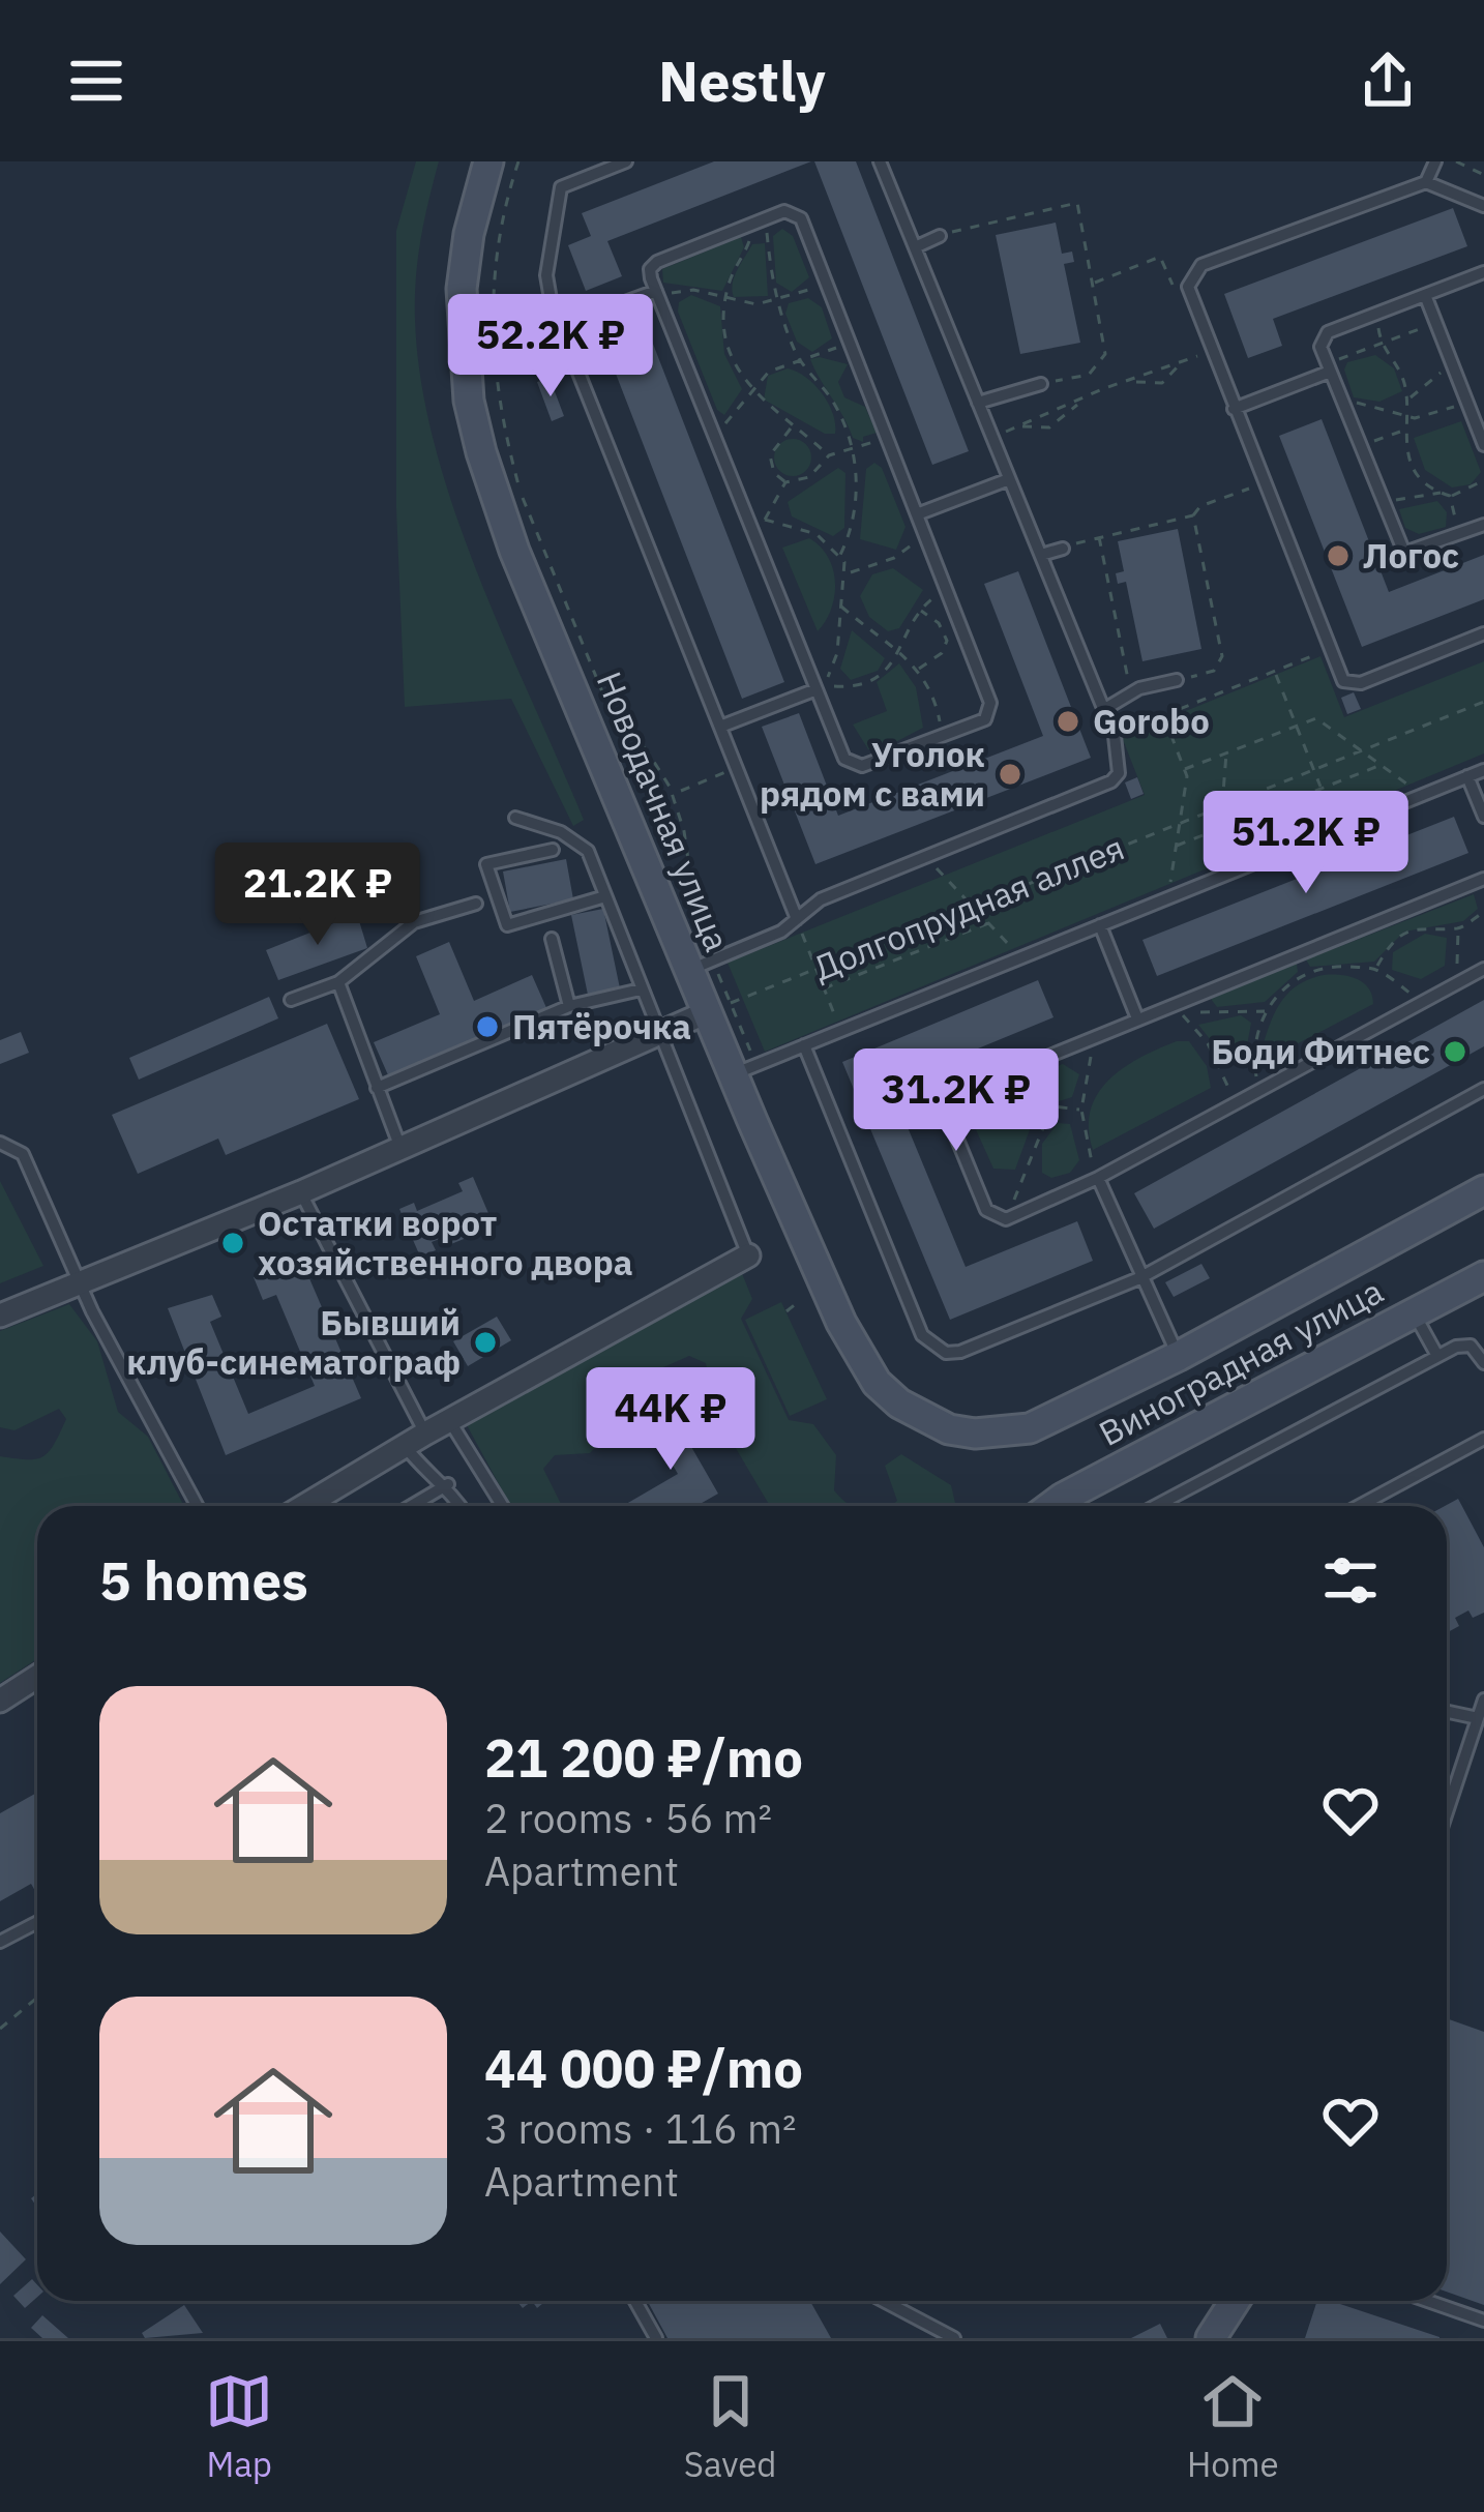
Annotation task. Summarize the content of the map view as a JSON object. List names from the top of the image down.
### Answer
{
  "streets": {
    "street": ["Новодачная улица", "Виноградная улица"],
    "path": ["Долгопрудная аллея"]
  },
  "crossings": [
    ["Новодачная улица", "Долгопрудная аллея"]
  ],
  "places": [
    "Логос",
    "Gorobo",
    "Уголок рядом с вами",
    "Пятёрочка",
    "Боди Фитнес",
    "Остатки ворот хозяйственного двора",
    "Бывший клуб-синематограф"
  ],
  "page": {
    "header": "Nestly",
    "price": [
      "52.2K ₽",
      "51.2K ₽",
      "21.2K ₽",
      "31.2K ₽",
      "44K ₽"
    ],
    "heading": "5 homes",
    "list": [
      {
        "name": "21 200 ₽/mo",
        "note": "2 rooms · 56 m² · Apartment"
      },
      {
        "name": "44 000 ₽/mo",
        "note": "3 rooms · 116 m² · Apartment"
      }
    ],
    "tabs": ["Map", "Saved", "Home"]
  }
}
